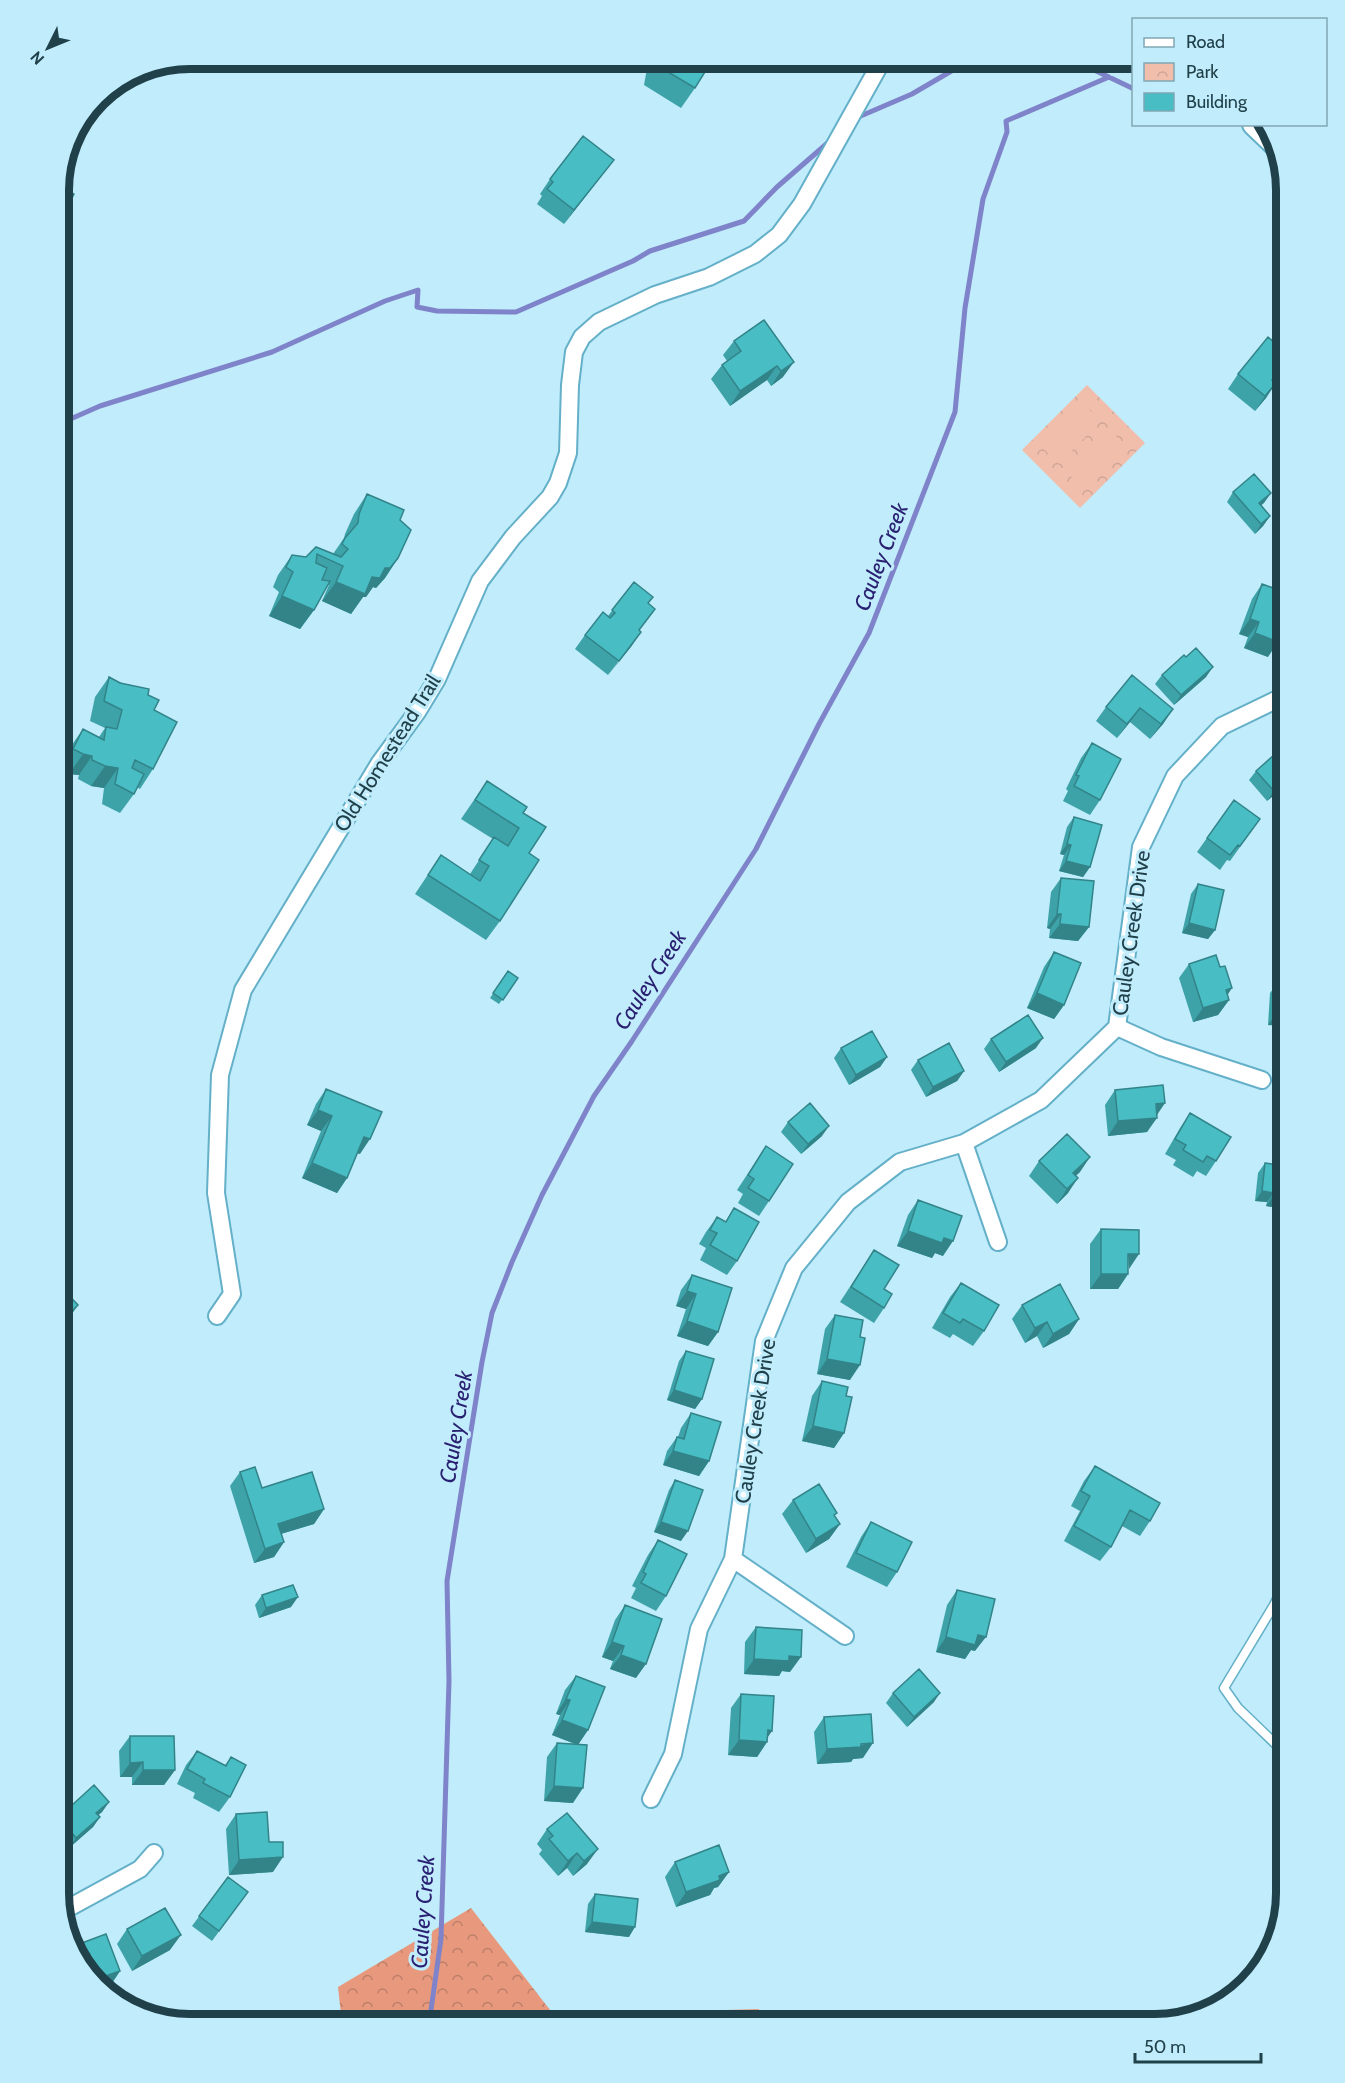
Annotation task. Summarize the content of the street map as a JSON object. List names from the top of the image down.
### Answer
{
  "streets": {
    "street": ["Old Homestead Trail", "Cauley Creek Drive"]
  },
  "water": ["Cauley Creek"],
  "legend": ["Road", "Park", "Building"],
  "scale_bar": "50 m",
  "north": "bottom left"
}
